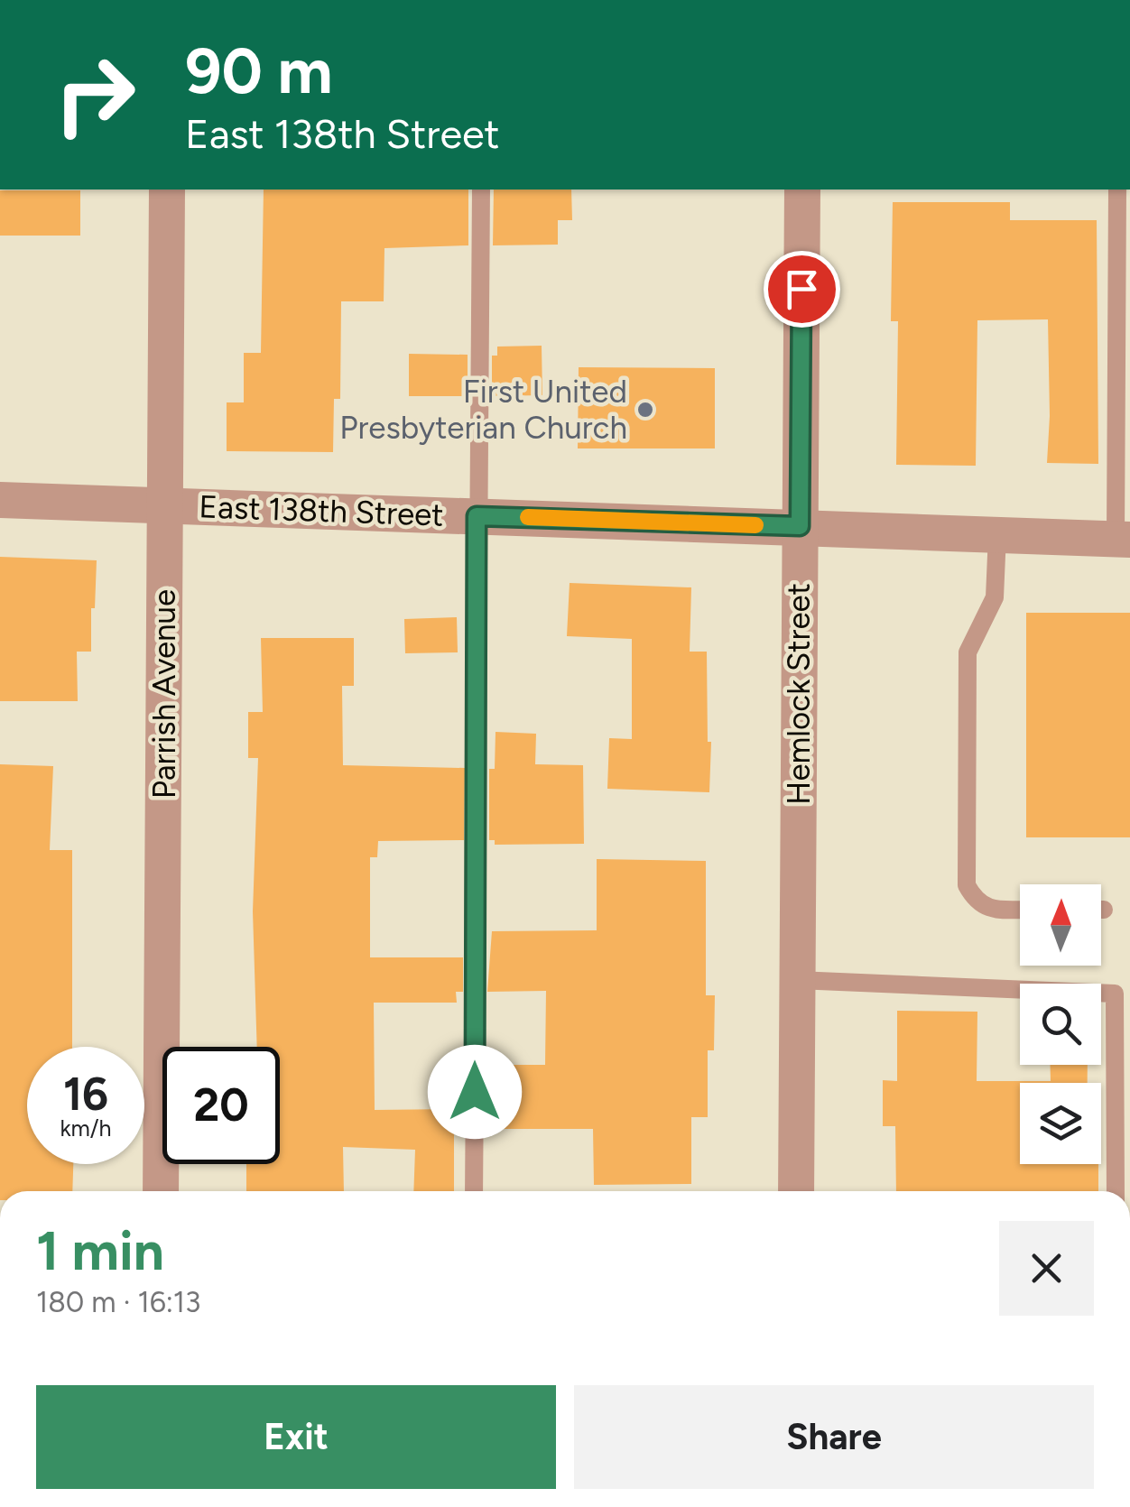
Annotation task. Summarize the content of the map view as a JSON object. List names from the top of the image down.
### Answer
{
  "streets": {
    "street": ["East 138th Street", "Parrish Avenue", "Hemlock Street"]
  },
  "crossings": [
    ["East 138th Street", "Parrish Avenue"],
    ["East 138th Street", "Hemlock Street"]
  ],
  "places": ["First United Presbyterian Church"],
  "north": "top",
  "page": {
    "turn": ["90 m", "East 138th Street"],
    "speed": "16 km/h",
    "limit": "20",
    "heading": ["1 min", "180 m · 16:13"],
    "buttons": ["Exit", "Share"]
  }
}
